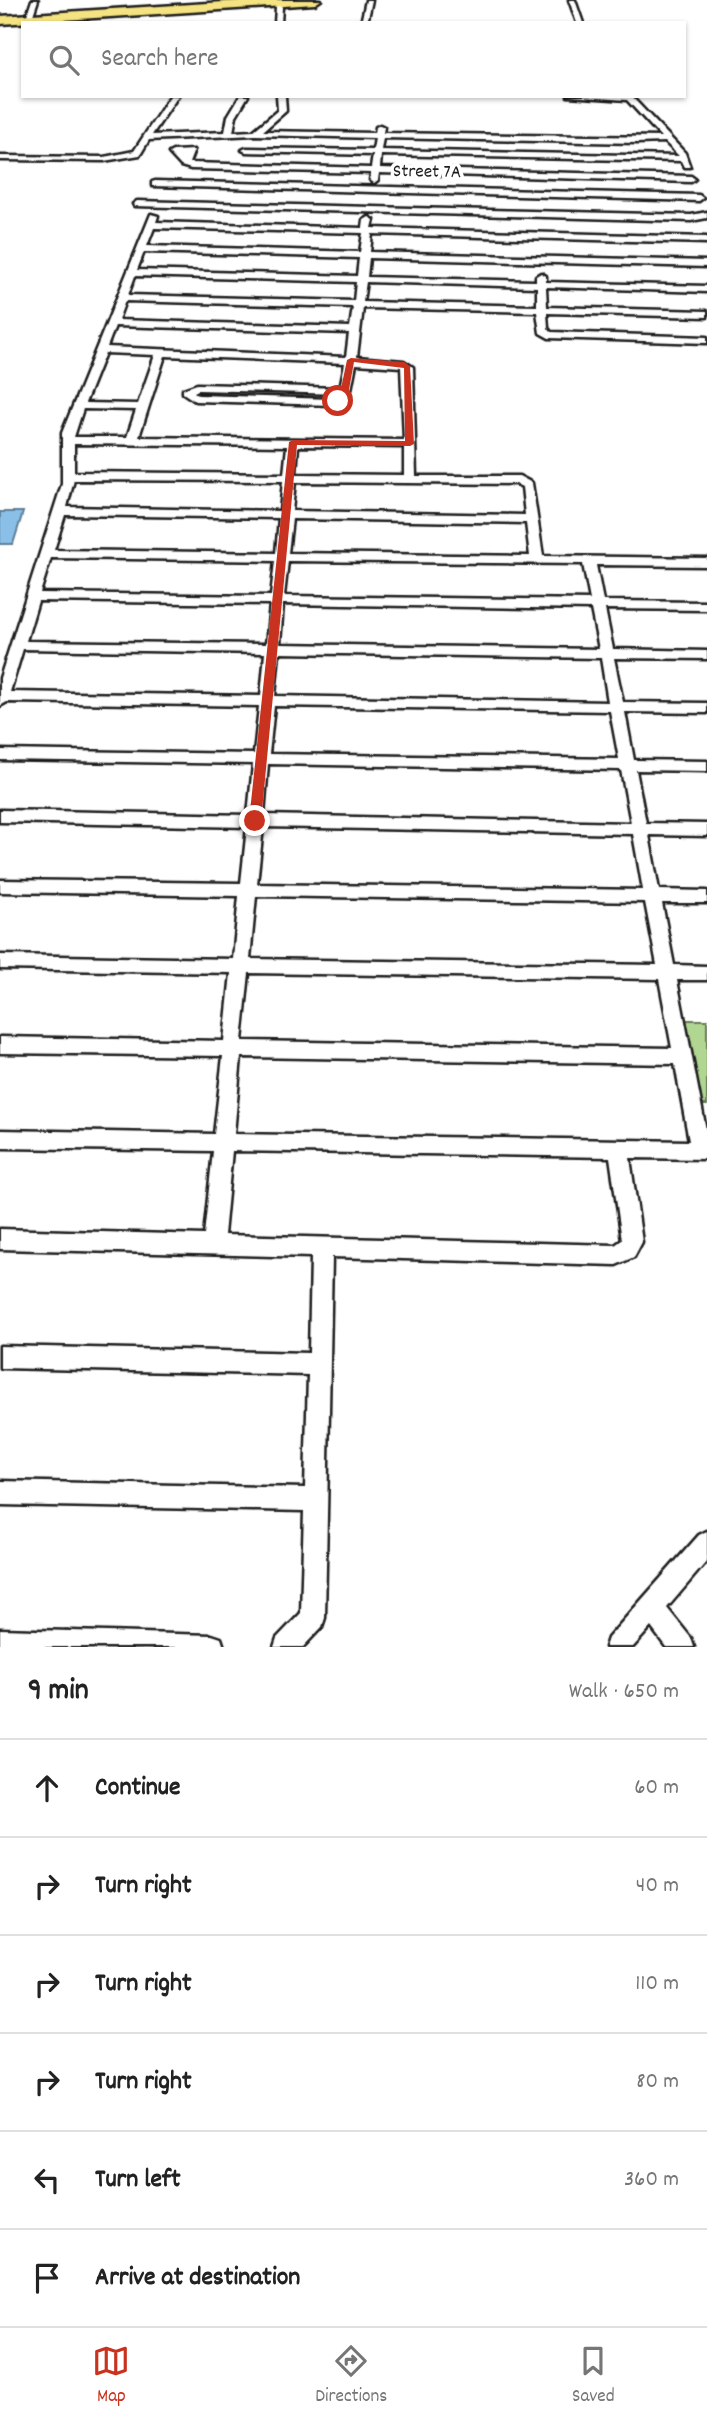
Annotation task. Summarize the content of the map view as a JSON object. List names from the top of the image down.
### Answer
{
  "streets": {
    "street": ["Street 7A"]
  },
  "page": {
    "search": "Search here",
    "heading": ["9 min", "Walk · 650 m"],
    "list": [
      ["Continue", "60 m"],
      ["Turn right", "40 m"],
      ["Turn right", "110 m"],
      ["Turn right", "80 m"],
      ["Turn left", "360 m"],
      "Arrive at destination"
    ],
    "nav": ["Map", "Directions", "Saved"]
  }
}
